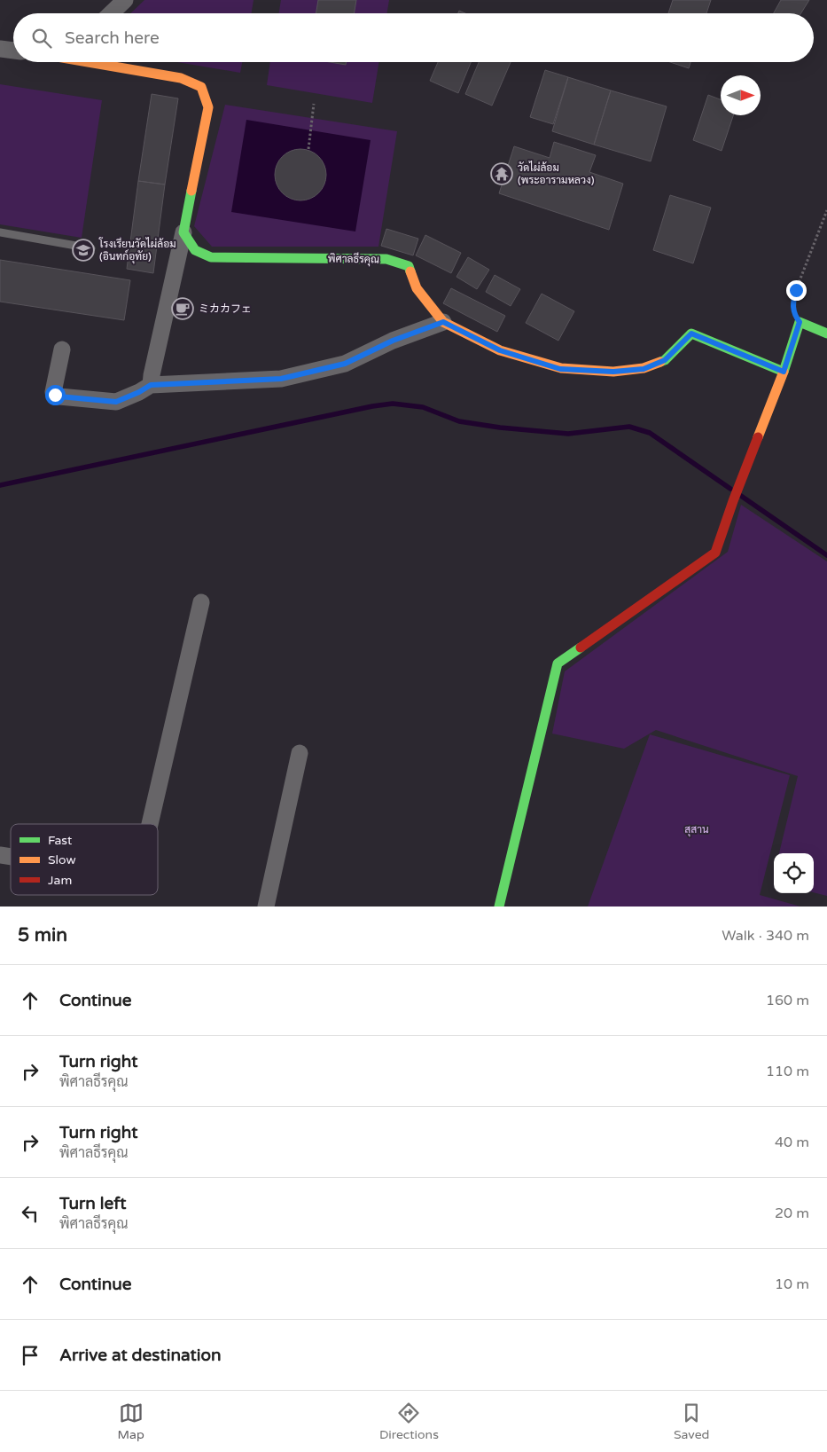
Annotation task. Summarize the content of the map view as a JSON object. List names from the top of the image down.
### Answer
{
  "streets": {
    "street": ["พิศาลธีรคุณ"]
  },
  "parks": ["สุสาน"],
  "places": {
    "temple": ["วัดไผ่ล้อม (พระอารามหลวง)"],
    "school or university": ["โรงเรียนวัดไผ่ล้อม (อินทก์อุทัย)"],
    "cafe": ["ミカカフェ"]
  },
  "legend": ["Fast", "Slow", "Jam"],
  "north": "right",
  "page": {
    "search": "Search here",
    "heading": ["5 min", "Walk · 340 m"],
    "list": [
      ["Continue", "160 m"],
      ["Turn right", "พิศาลธีรคุณ", "110 m"],
      ["Turn right", "พิศาลธีรคุณ", "40 m"],
      ["Turn left", "พิศาลธีรคุณ", "20 m"],
      ["Continue", "10 m"],
      "Arrive at destination"
    ],
    "nav": ["Map", "Directions", "Saved"]
  }
}
